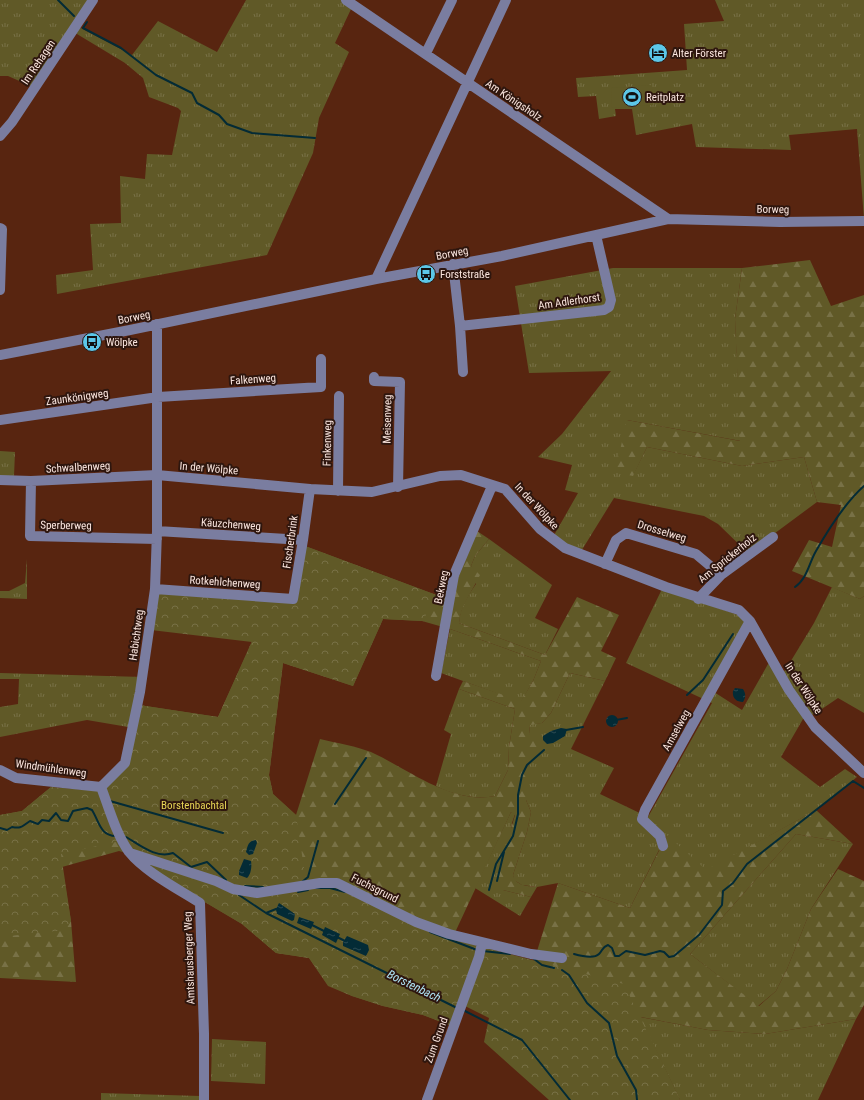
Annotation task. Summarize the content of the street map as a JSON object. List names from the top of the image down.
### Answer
{
  "streets": {
    "street": [
      "Im Rehagen",
      "Am Königsholz",
      "Borweg",
      "Am Adlerhorst",
      "Falkenweg",
      "Zaunkönigweg",
      "Meisenweg",
      "Finkenweg",
      "Schwalbenweg",
      "In der Wölpke",
      "Käuzchenweg",
      "Sperberweg",
      "Drosselweg",
      "Fischerbrink",
      "Am Sprickerholz",
      "Rotkehlchenweg",
      "Bekweg",
      "Habichtweg",
      "Amselweg",
      "Windmühlenweg",
      "Fuchsgrund",
      "Amtshausberger Weg",
      "Zum Grund"
    ]
  },
  "crossings": [
    ["Am Königsholz", "Borweg"],
    ["Borweg", "Am Adlerhorst"],
    ["Falkenweg", "Zaunkönigweg"],
    ["Meisenweg", "In der Wölpke"],
    ["Finkenweg", "In der Wölpke"],
    ["Schwalbenweg", "In der Wölpke"],
    ["Schwalbenweg", "Sperberweg"],
    ["Schwalbenweg", "Habichtweg"],
    ["In der Wölpke", "Drosselweg"],
    ["In der Wölpke", "Fischerbrink"],
    ["In der Wölpke", "Am Sprickerholz"],
    ["In der Wölpke", "Bekweg"],
    ["In der Wölpke", "Habichtweg"],
    ["In der Wölpke", "Amselweg"],
    ["Käuzchenweg", "Sperberweg"],
    ["Käuzchenweg", "Fischerbrink"],
    ["Käuzchenweg", "Habichtweg"],
    ["Sperberweg", "Habichtweg"],
    ["Drosselweg", "Am Sprickerholz"],
    ["Fischerbrink", "Rotkehlchenweg"],
    ["Rotkehlchenweg", "Habichtweg"],
    ["Habichtweg", "Windmühlenweg"],
    ["Habichtweg", "Amtshausberger Weg"],
    ["Windmühlenweg", "Amtshausberger Weg"],
    ["Fuchsgrund", "Amtshausberger Weg"],
    ["Fuchsgrund", "Zum Grund"]
  ],
  "water": ["Borstenbach"],
  "parks": ["Borstenbachtal"],
  "places": {
    "hotel": ["Alter Förster"],
    "sports": ["Reitplatz"],
    "bus stop": ["Forststraße", "Wölpke"]
  }
}
